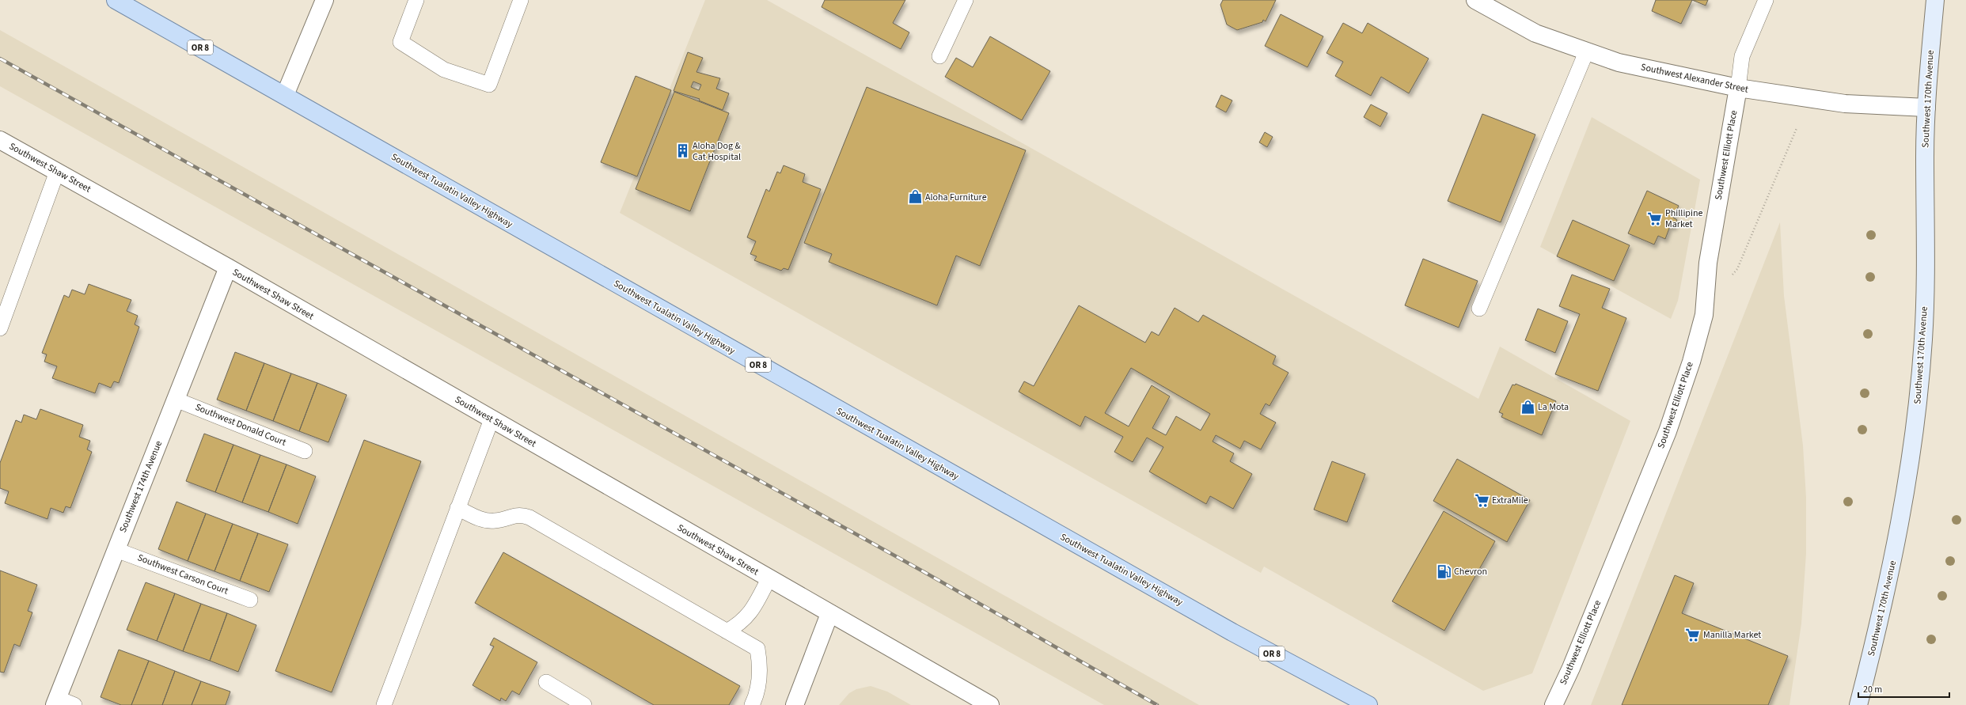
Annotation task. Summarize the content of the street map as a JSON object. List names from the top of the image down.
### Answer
{
  "streets": {
    "main road": ["OR 8", "Southwest 170th Avenue", "Southwest Tualatin Valley Highway"],
    "street": [
      "Southwest Alexander Street",
      "Southwest Elliott Place",
      "Southwest Shaw Street",
      "Southwest 174th Avenue"
    ],
    "lane": ["Southwest Donald Court", "Southwest Carson Court"]
  },
  "crossings": [
    ["Southwest Alexander Street", "Southwest 170th Avenue"],
    ["Southwest Alexander Street", "Southwest Elliott Place"],
    ["Southwest Shaw Street", "Southwest 174th Avenue"],
    ["Southwest Donald Court", "Southwest 174th Avenue"],
    ["Southwest 174th Avenue", "Southwest Carson Court"]
  ],
  "places": {
    "building": ["Aloha Dog & Cat Hospital"],
    "shop": ["Aloha Furniture", "La Mota"],
    "supermarket": ["Phillipine Market", "ExtraMile", "Manilla Market"],
    "fuel station": ["Chevron"]
  },
  "scale_bar": "20 m"
}
